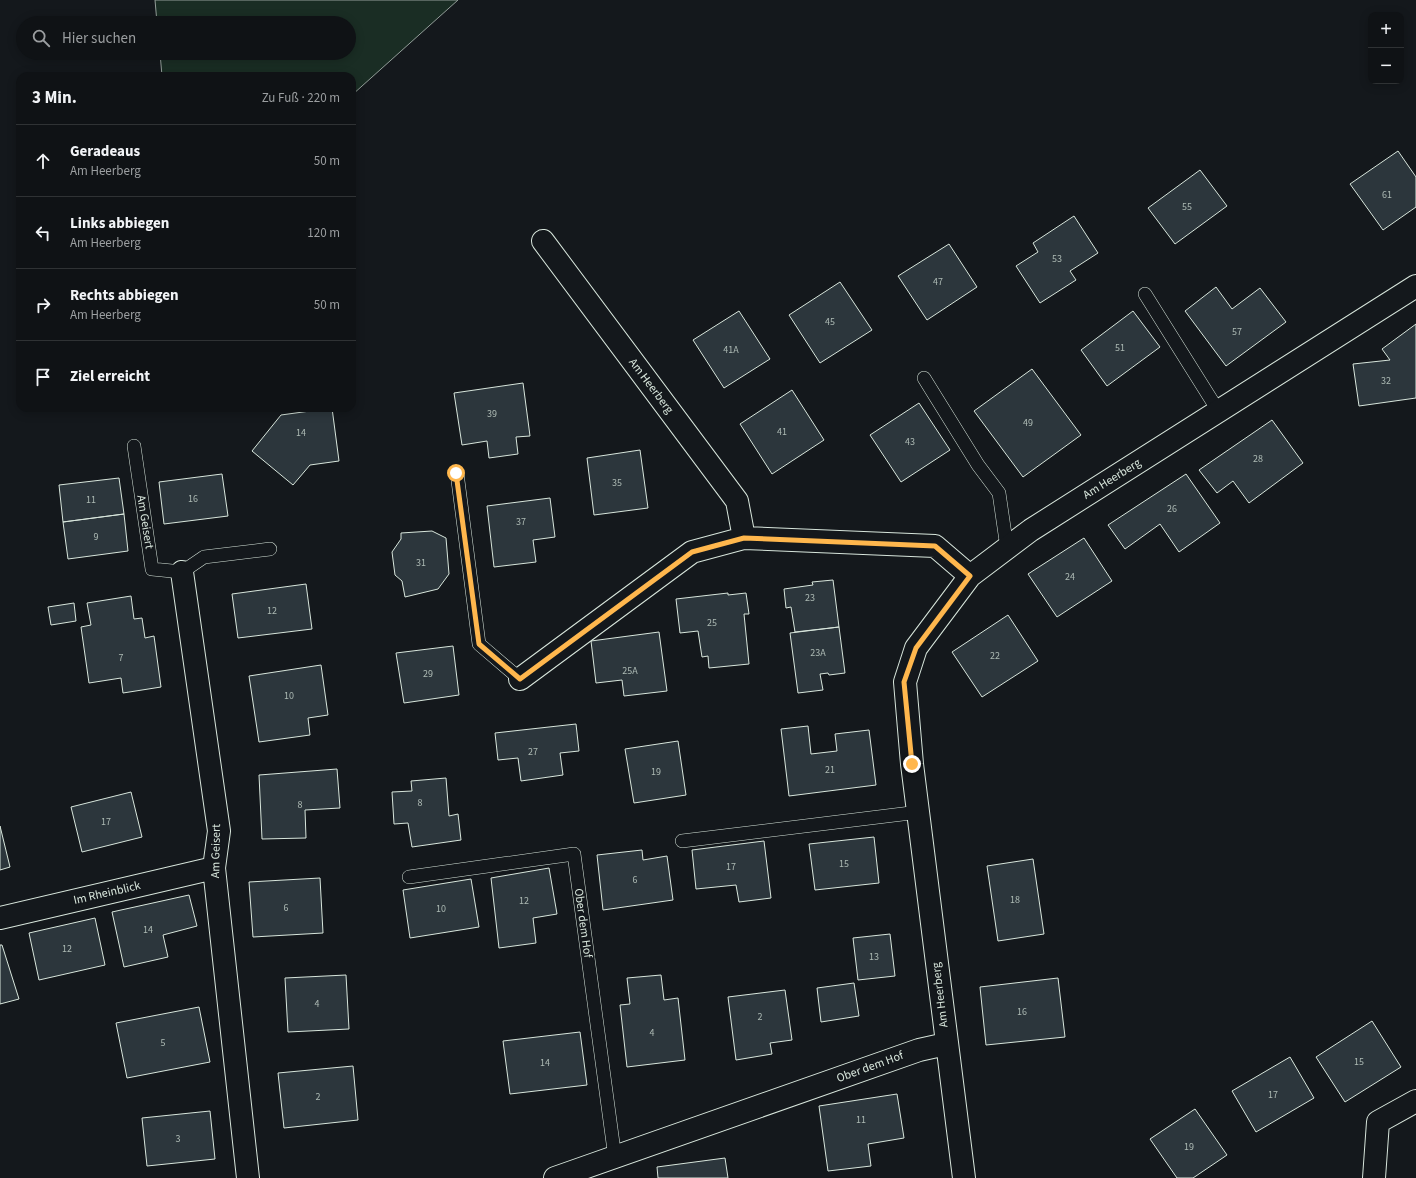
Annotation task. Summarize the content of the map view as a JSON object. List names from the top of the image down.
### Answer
{
  "streets": {
    "street": [
      "Am Heerberg",
      "Am Geisert",
      "Im Rheinblick",
      "Ober dem Hof"
    ]
  },
  "crossings": [
    ["Am Heerberg", "Ober dem Hof"],
    ["Am Geisert", "Im Rheinblick"]
  ],
  "house_numbers": [
    "61",
    "55",
    "53",
    "47",
    "45",
    "57",
    "51",
    "41A",
    "32",
    "39",
    "49",
    "41",
    "14",
    "43",
    "28",
    "35",
    "16",
    "11",
    "26",
    "37",
    "9",
    "31",
    "24",
    "23",
    "12",
    "25",
    "23A",
    "22",
    "7",
    "25A",
    "29",
    "10",
    "27",
    "21",
    "19",
    "8",
    "8",
    "17",
    "15",
    "17",
    "6",
    "18",
    "12",
    "6",
    "10",
    "14",
    "12",
    "13",
    "4",
    "16",
    "2",
    "4",
    "5",
    "15",
    "14",
    "17",
    "2",
    "11",
    "3",
    "19"
  ],
  "page": {
    "map_buttons": ["+", "−"],
    "search": "Hier suchen",
    "heading": ["3 Min.", "Zu Fuß · 220 m"],
    "list": [
      ["Geradeaus", "Am Heerberg", "50 m"],
      ["Links abbiegen", "Am Heerberg", "120 m"],
      ["Rechts abbiegen", "Am Heerberg", "50 m"],
      "Ziel erreicht"
    ]
  }
}
